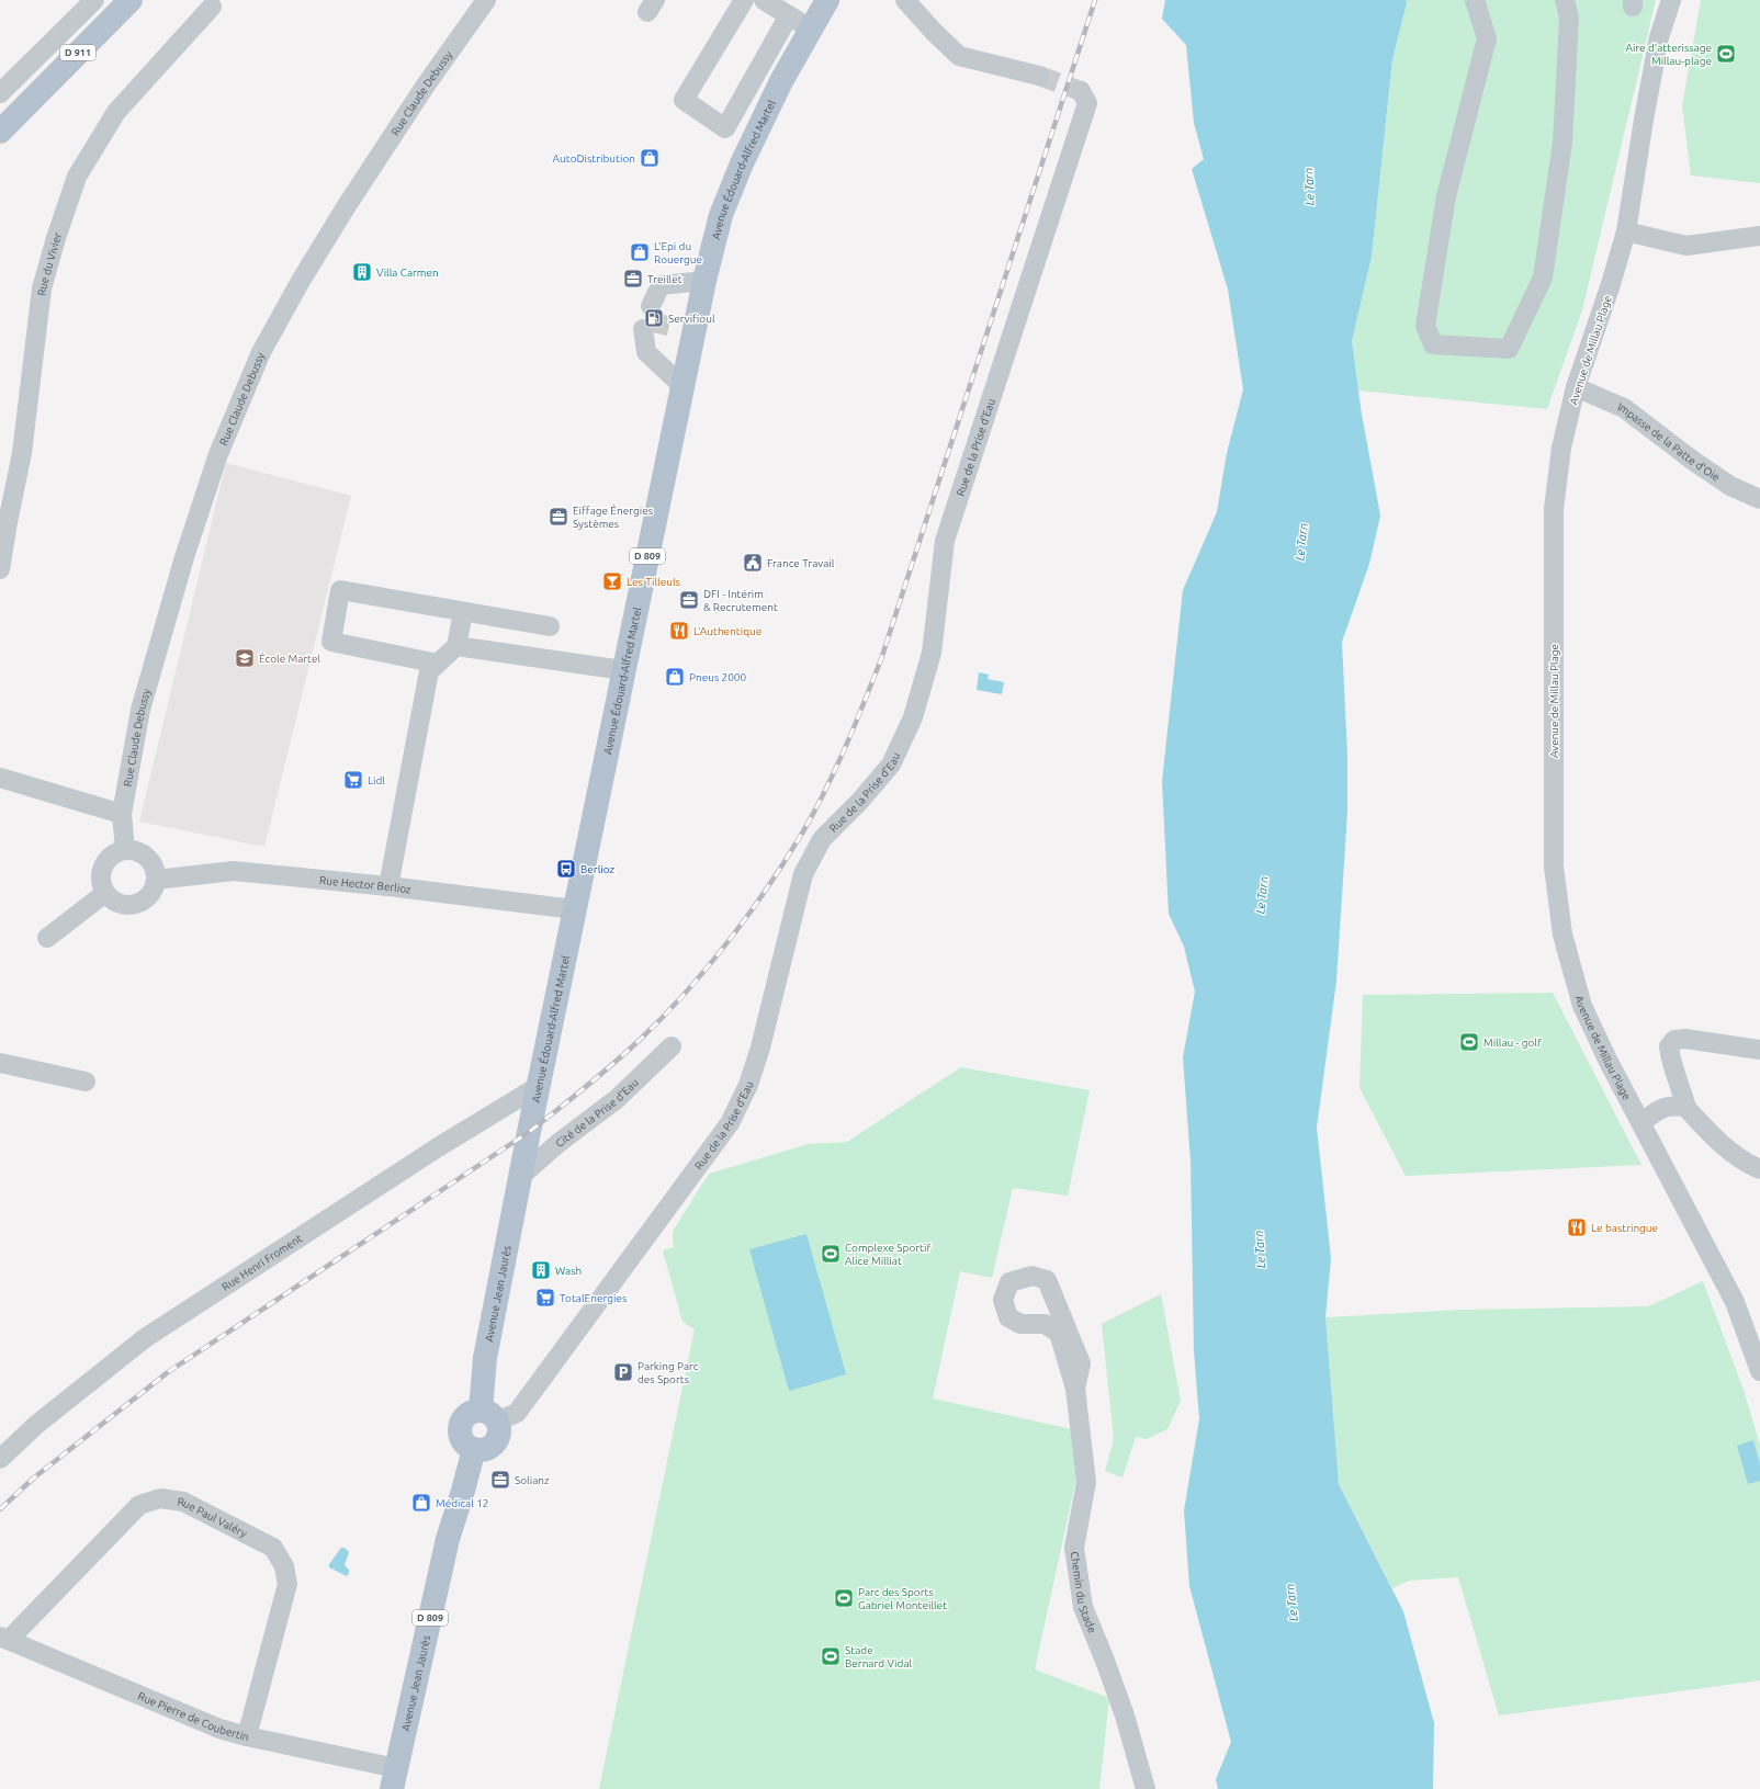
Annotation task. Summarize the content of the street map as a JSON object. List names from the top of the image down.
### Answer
{
  "streets": {
    "main road": [
      "D 911",
      "Avenue Édouard-Alfred Martel",
      "D 809",
      "Avenue Jean Jaurès"
    ],
    "street": [
      "Rue Claude Debussy",
      "Rue du Vivier",
      "Avenue de Millau Plage",
      "Impasse de la Patte d'Oie",
      "Rue de la Prise d'Eau",
      "Rue Hector Berlioz",
      "Cité de la Prise d'Eau",
      "Rue Henri Froment",
      "Rue Paul Valéry",
      "Chemin du Stade",
      "Rue Pierre de Coubertin"
    ]
  },
  "crossings": [
    ["Rue Claude Debussy", "Rue Hector Berlioz"],
    ["Avenue Édouard-Alfred Martel", "Rue Hector Berlioz"],
    ["Avenue Édouard-Alfred Martel", "Cité de la Prise d'Eau"],
    ["Avenue Édouard-Alfred Martel", "Rue Henri Froment"],
    ["Avenue Édouard-Alfred Martel", "Avenue Jean Jaurès"],
    ["Avenue de Millau Plage", "Impasse de la Patte d'Oie"],
    ["Rue de la Prise d'Eau", "Avenue Jean Jaurès"],
    ["Cité de la Prise d'Eau", "Avenue Jean Jaurès"],
    ["Avenue Jean Jaurès", "Rue Pierre de Coubertin"],
    ["Rue Paul Valéry", "Rue Pierre de Coubertin"]
  ],
  "water": ["Le Tarn"],
  "places": {
    "sports": [
      "Aire d'atterissage Millau-plage",
      "Millau - golf",
      "Complexe Sportif Alice Milliat",
      "Parc des Sports Gabriel Monteillet",
      "Stade Bernard Vidal"
    ],
    "shop": [
      "AutoDistribution",
      "L'Epi du Rouergue",
      "Pneus 2000",
      "Médical 12"
    ],
    "building": ["Villa Carmen", "Wash"],
    "office": [
      "Treillet",
      "Eiffage Énergies Systèmes",
      "DFI - Intérim & Recrutement",
      "Solianz"
    ],
    "fuel station": ["Servifioul"],
    "public building": ["France Travail"],
    "bar": ["Les Tilleuls"],
    "restaurant": ["L'Authentique", "Le bastringue"],
    "school or university": ["École Martel"],
    "supermarket": ["Lidl", "TotalEnergies"],
    "bus stop": ["Berlioz"],
    "parking": ["Parking Parc des Sports"]
  }
}
